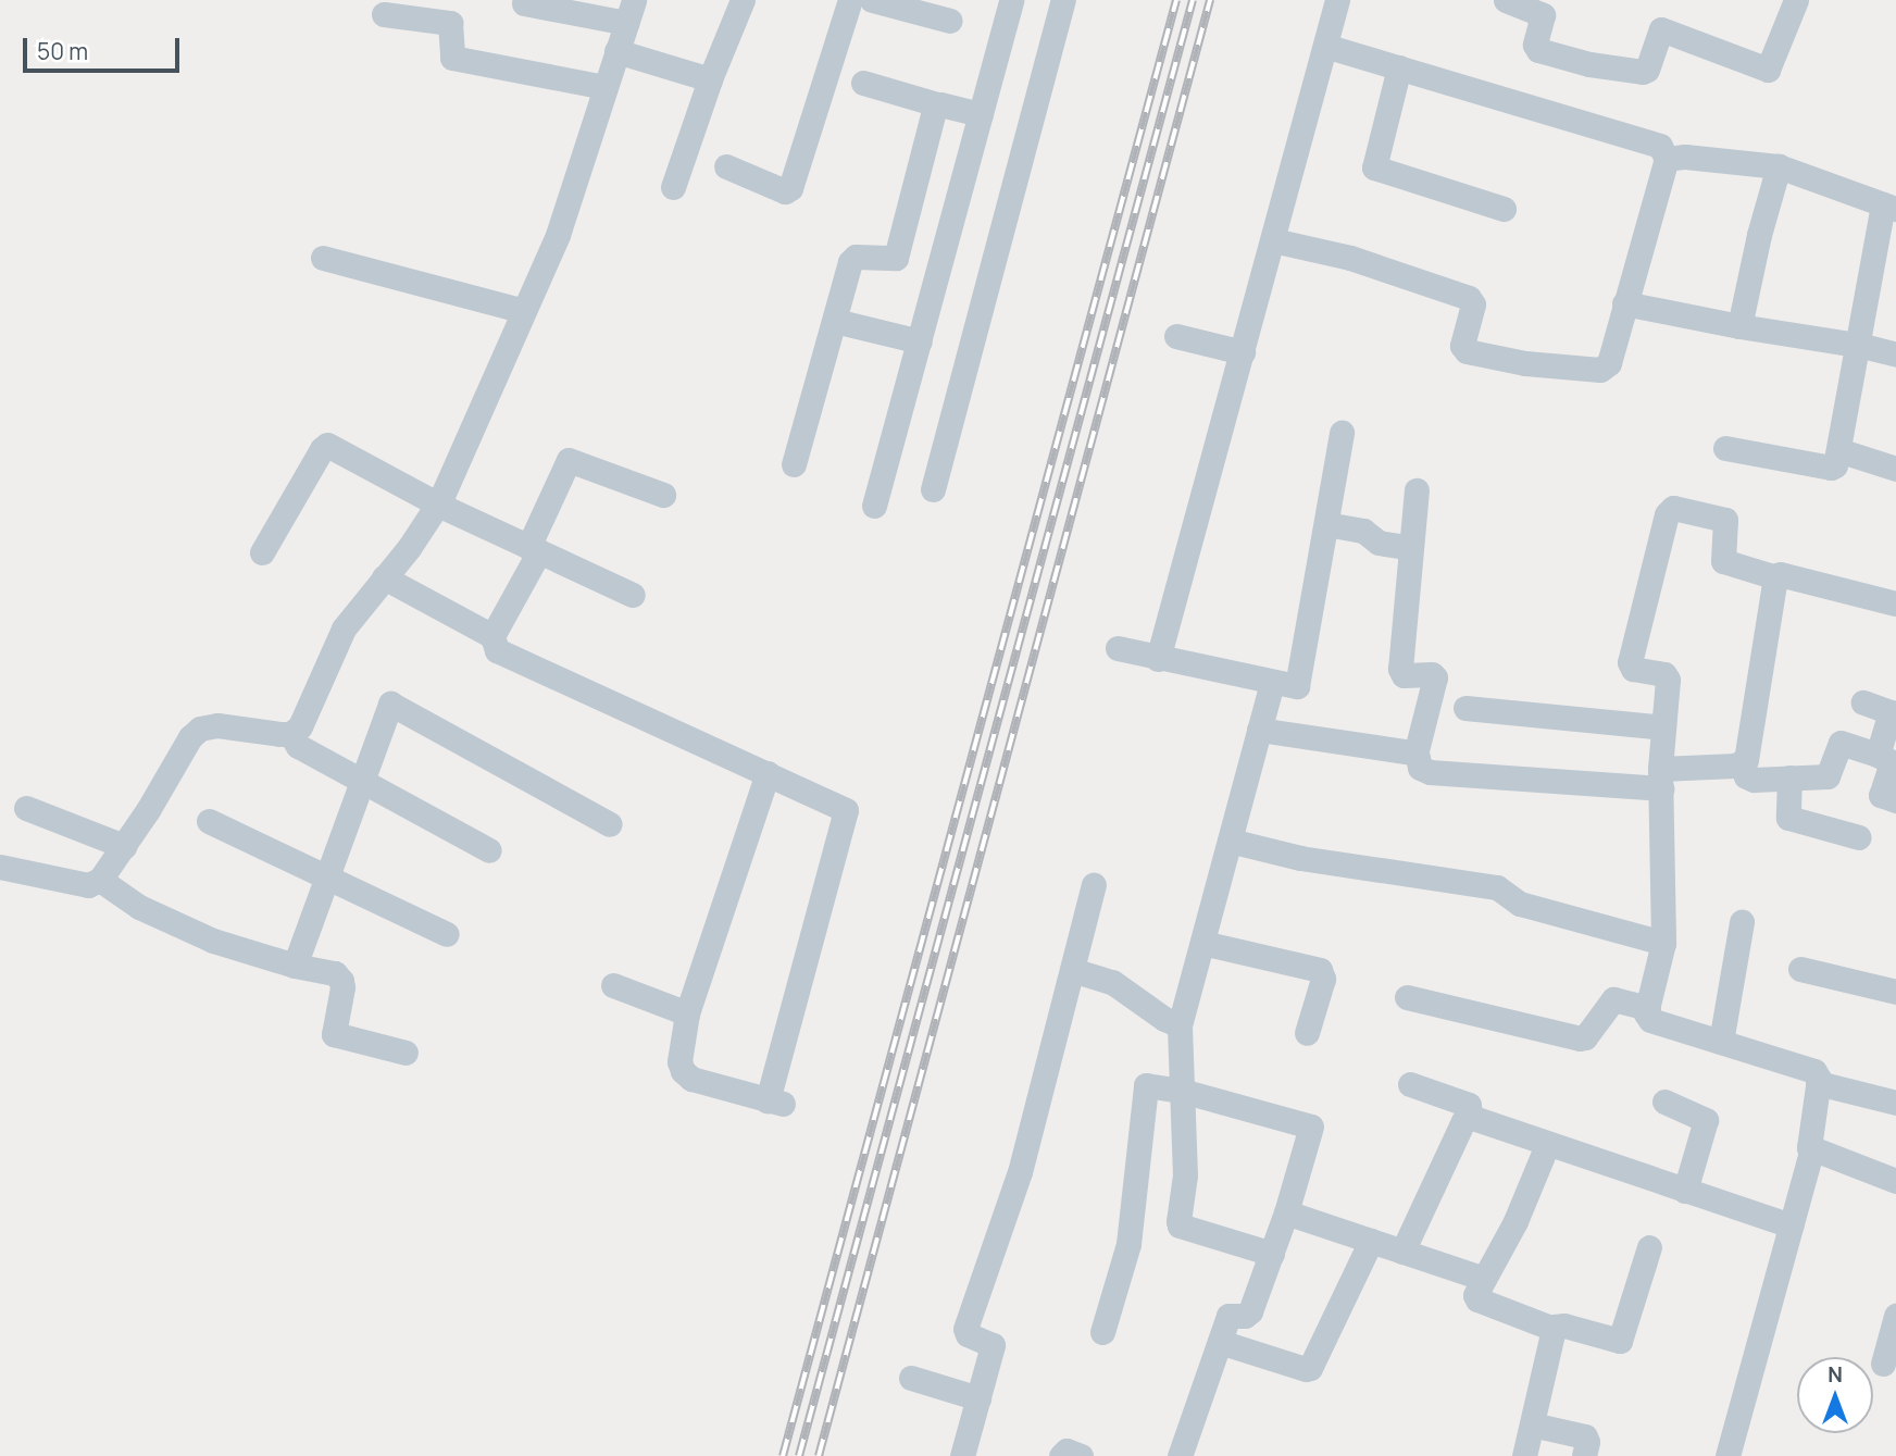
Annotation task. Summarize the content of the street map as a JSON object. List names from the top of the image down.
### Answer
{
  "scale_bar": "50 m",
  "north": "top"
}
